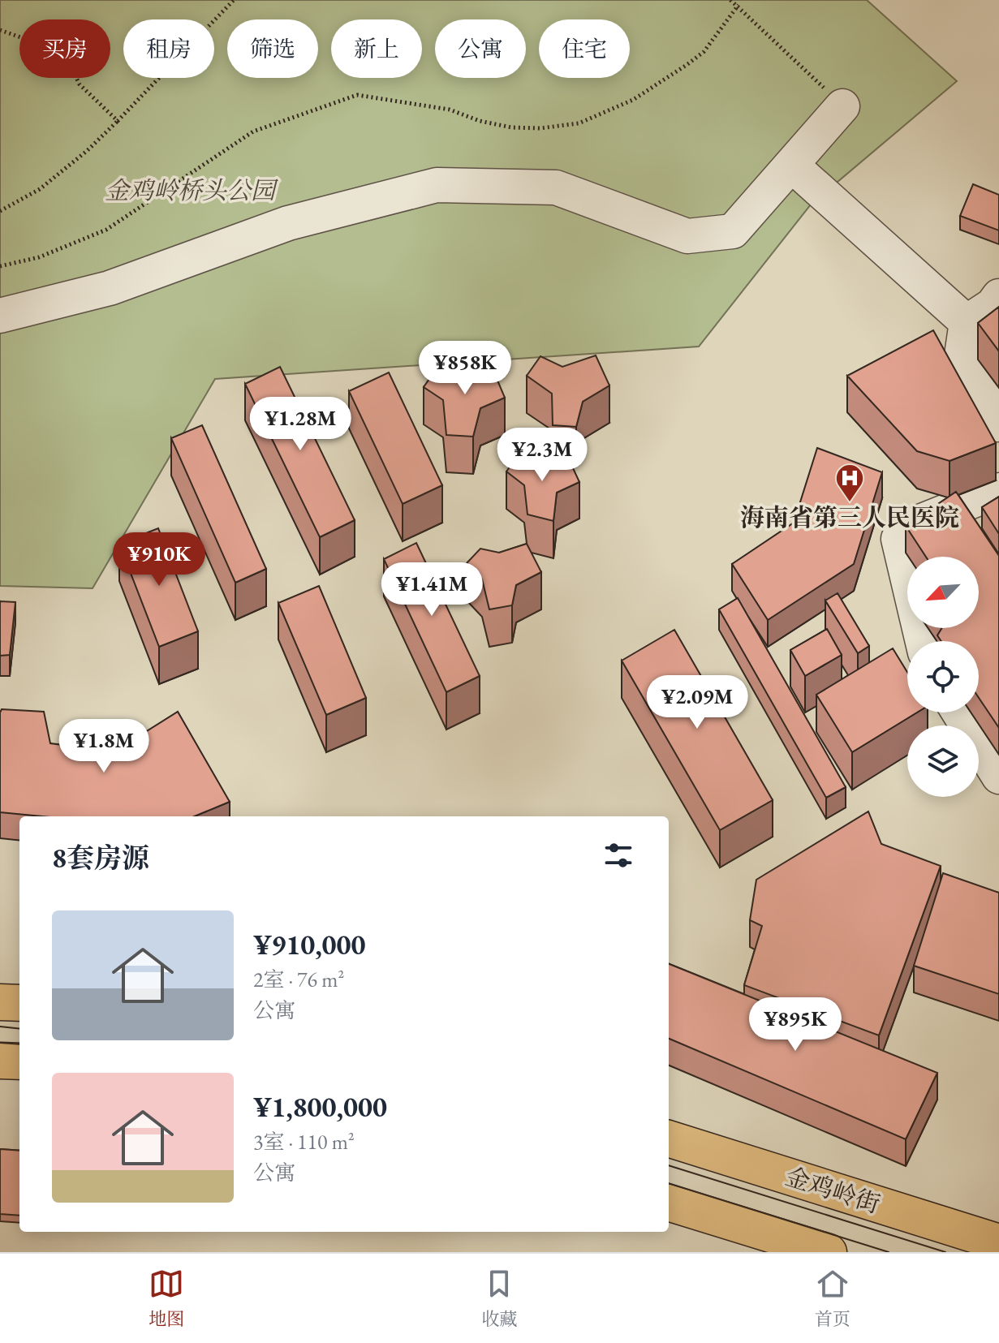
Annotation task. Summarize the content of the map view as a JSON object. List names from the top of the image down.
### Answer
{
  "streets": {
    "main road": ["金鸡岭街"]
  },
  "parks": ["金鸡岭桥头公园"],
  "places": {
    "hospital": ["海南省第三人民医院"]
  },
  "north": "bottom left",
  "page": {
    "chip": [
      "买房",
      "租房",
      "筛选",
      "新上",
      "公寓",
      "住宅"
    ],
    "price": [
      "¥858K",
      "¥1.28M",
      "¥2.3M",
      "¥910K",
      "¥1.41M",
      "¥2.09M",
      "¥1.8M",
      "¥895K"
    ],
    "heading": "8套房源",
    "list": [
      {
        "name": "¥910,000",
        "note": "2室 · 76 m² · 公寓"
      },
      {
        "name": "¥1,800,000",
        "note": "3室 · 110 m² · 公寓"
      }
    ],
    "tabs": ["地图", "收藏", "首页"]
  }
}
